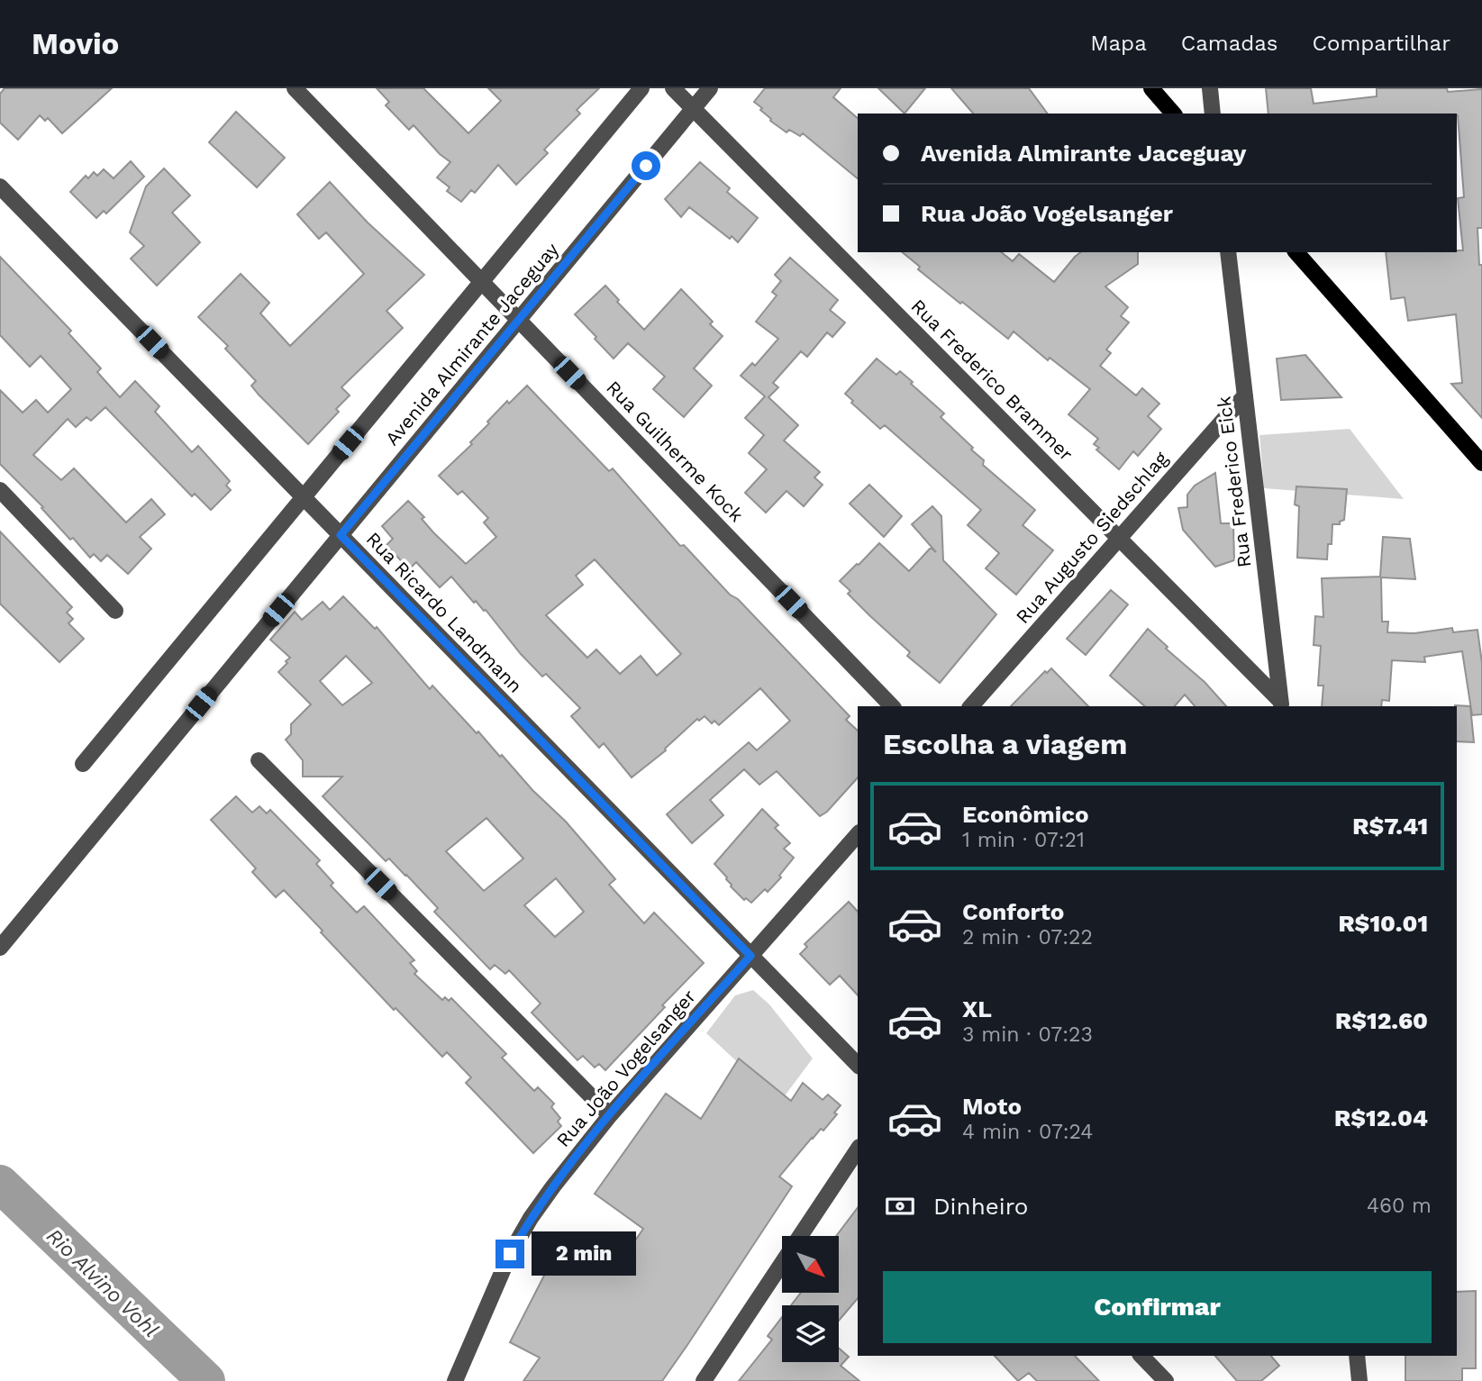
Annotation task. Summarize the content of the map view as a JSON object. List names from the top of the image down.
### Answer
{
  "streets": {
    "street": [
      "Avenida Almirante Jaceguay",
      "Rua Frederico Brammer",
      "Rua Guilherme Kock",
      "Rua Frederico Eick",
      "Rua Augusto Siedschlag",
      "Rua Ricardo Landmann",
      "Rua João Vogelsanger"
    ]
  },
  "crossings": [
    ["Avenida Almirante Jaceguay", "Rua Frederico Brammer"],
    ["Avenida Almirante Jaceguay", "Rua Guilherme Kock"],
    ["Avenida Almirante Jaceguay", "Rua Ricardo Landmann"],
    ["Rua Frederico Brammer", "Rua Frederico Eick"],
    ["Rua Frederico Brammer", "Rua Augusto Siedschlag"],
    ["Rua Frederico Eick", "Rua Augusto Siedschlag"],
    ["Rua Ricardo Landmann", "Rua João Vogelsanger"]
  ],
  "water": ["Rio Alvino Vohl"],
  "north": "bottom right",
  "page": {
    "header": "Movio",
    "nav": ["Mapa", "Camadas", "Compartilhar"],
    "banner": ["Avenida Almirante Jaceguay", "Rua João Vogelsanger"],
    "heading": "Escolha a viagem",
    "list": [
      {
        "name": "Econômico",
        "note": "1 min · 07:21",
        "value": "R$7.41"
      },
      {
        "name": "Conforto",
        "note": "2 min · 07:22",
        "value": "R$10.01"
      },
      {
        "name": "XL",
        "note": "3 min · 07:23",
        "value": "R$12.60"
      },
      {
        "name": "Moto",
        "note": "4 min · 07:24",
        "value": "R$12.04"
      }
    ],
    "pay": ["Dinheiro", "460 m"],
    "bubble": "2 min",
    "buttons": "Confirmar"
  }
}
